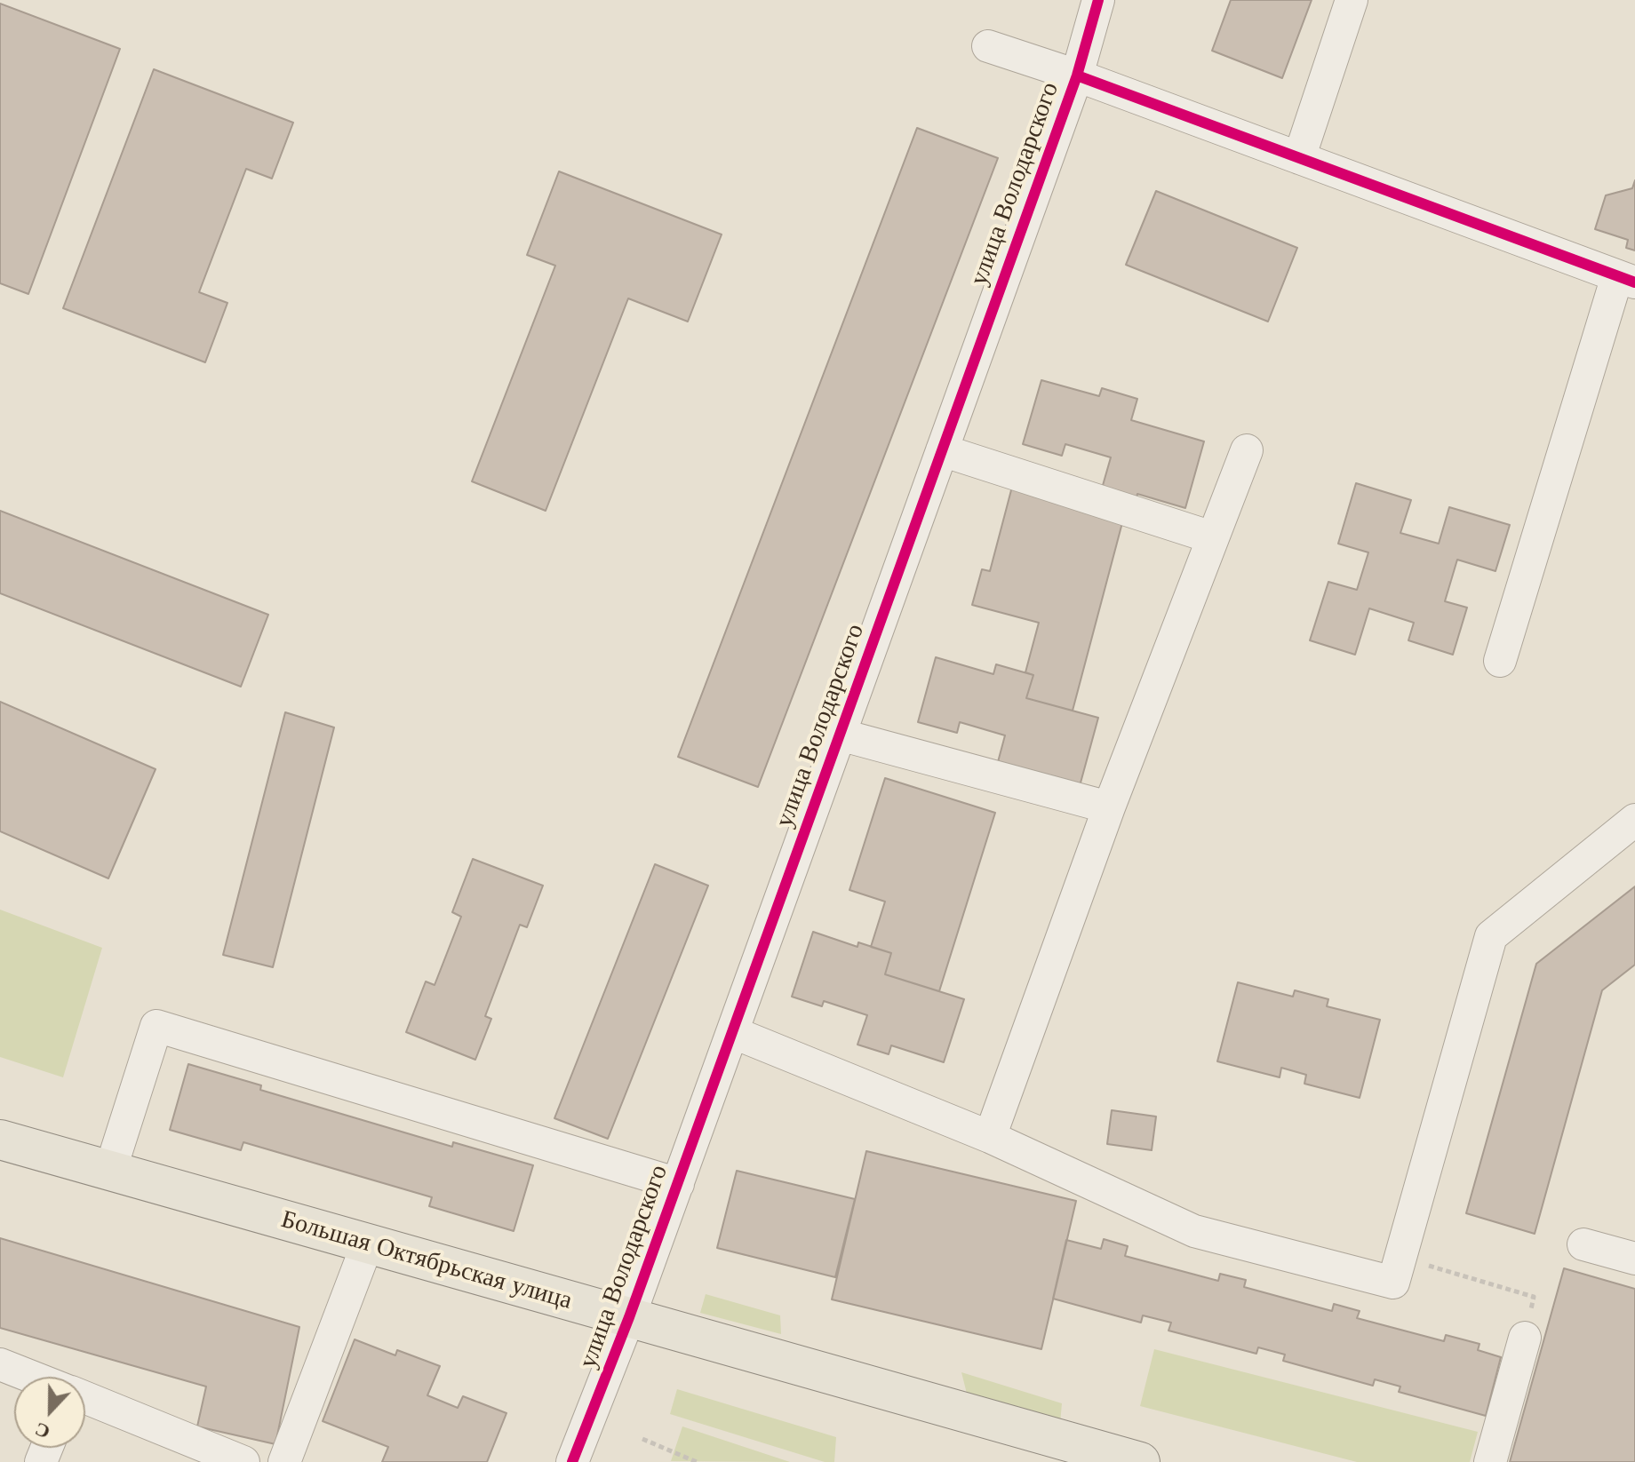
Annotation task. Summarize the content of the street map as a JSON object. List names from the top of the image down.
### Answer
{
  "streets": {
    "main road": ["Большая Октябрьская улица"],
    "street": ["улица Володарского"]
  },
  "crossings": [
    ["улица Володарского", "Большая Октябрьская улица"]
  ],
  "north": "bottom"
}
